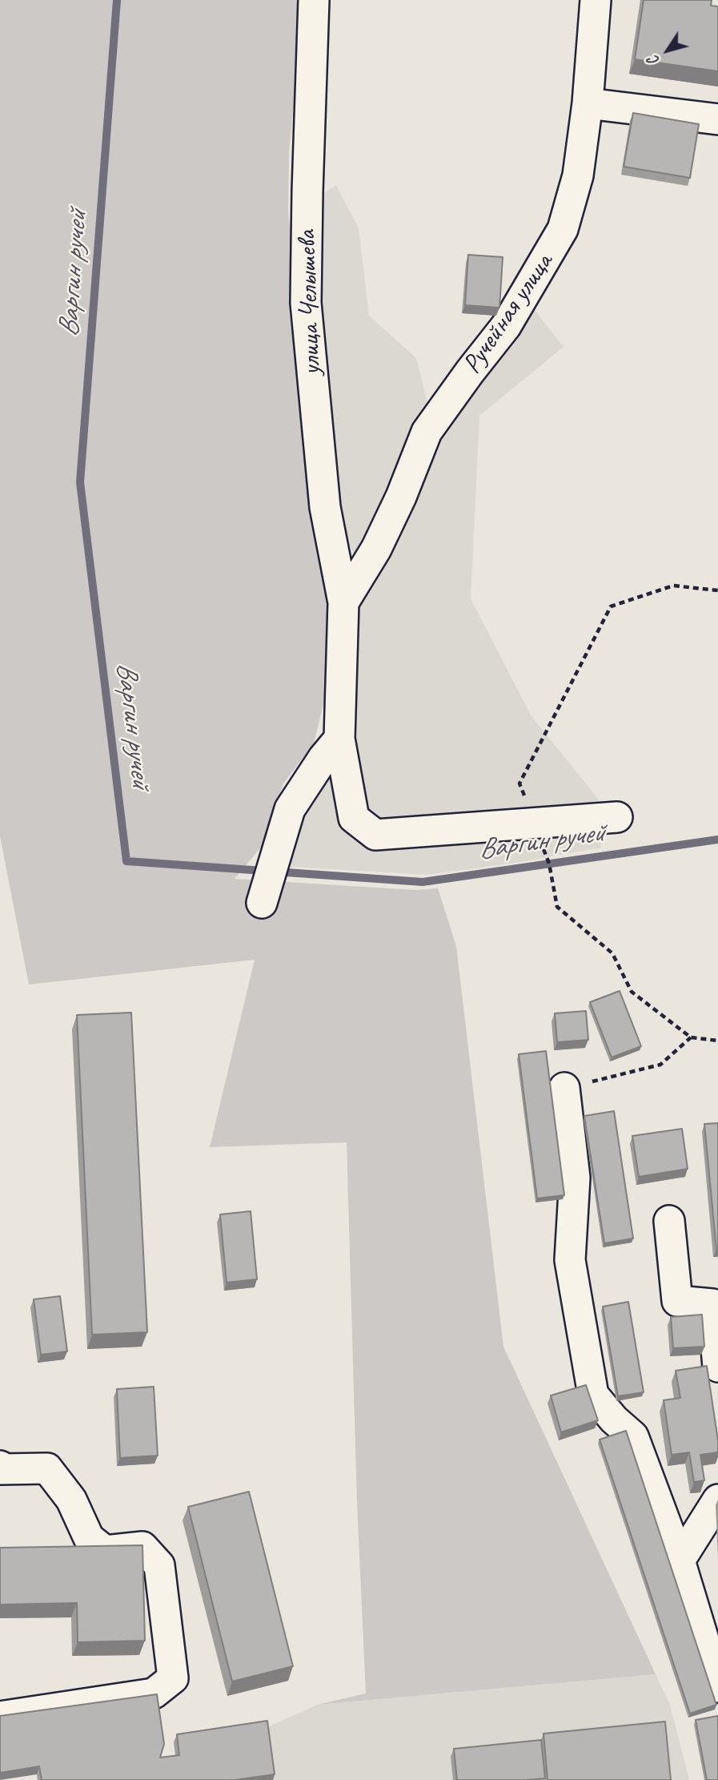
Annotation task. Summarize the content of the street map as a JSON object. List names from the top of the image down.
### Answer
{
  "streets": {
    "street": ["улица Челышева", "Ручейная улица"]
  },
  "crossings": [
    ["улица Челышева", "Ручейная улица"]
  ],
  "water": ["Варгин ручей"],
  "north": "bottom left"
}
